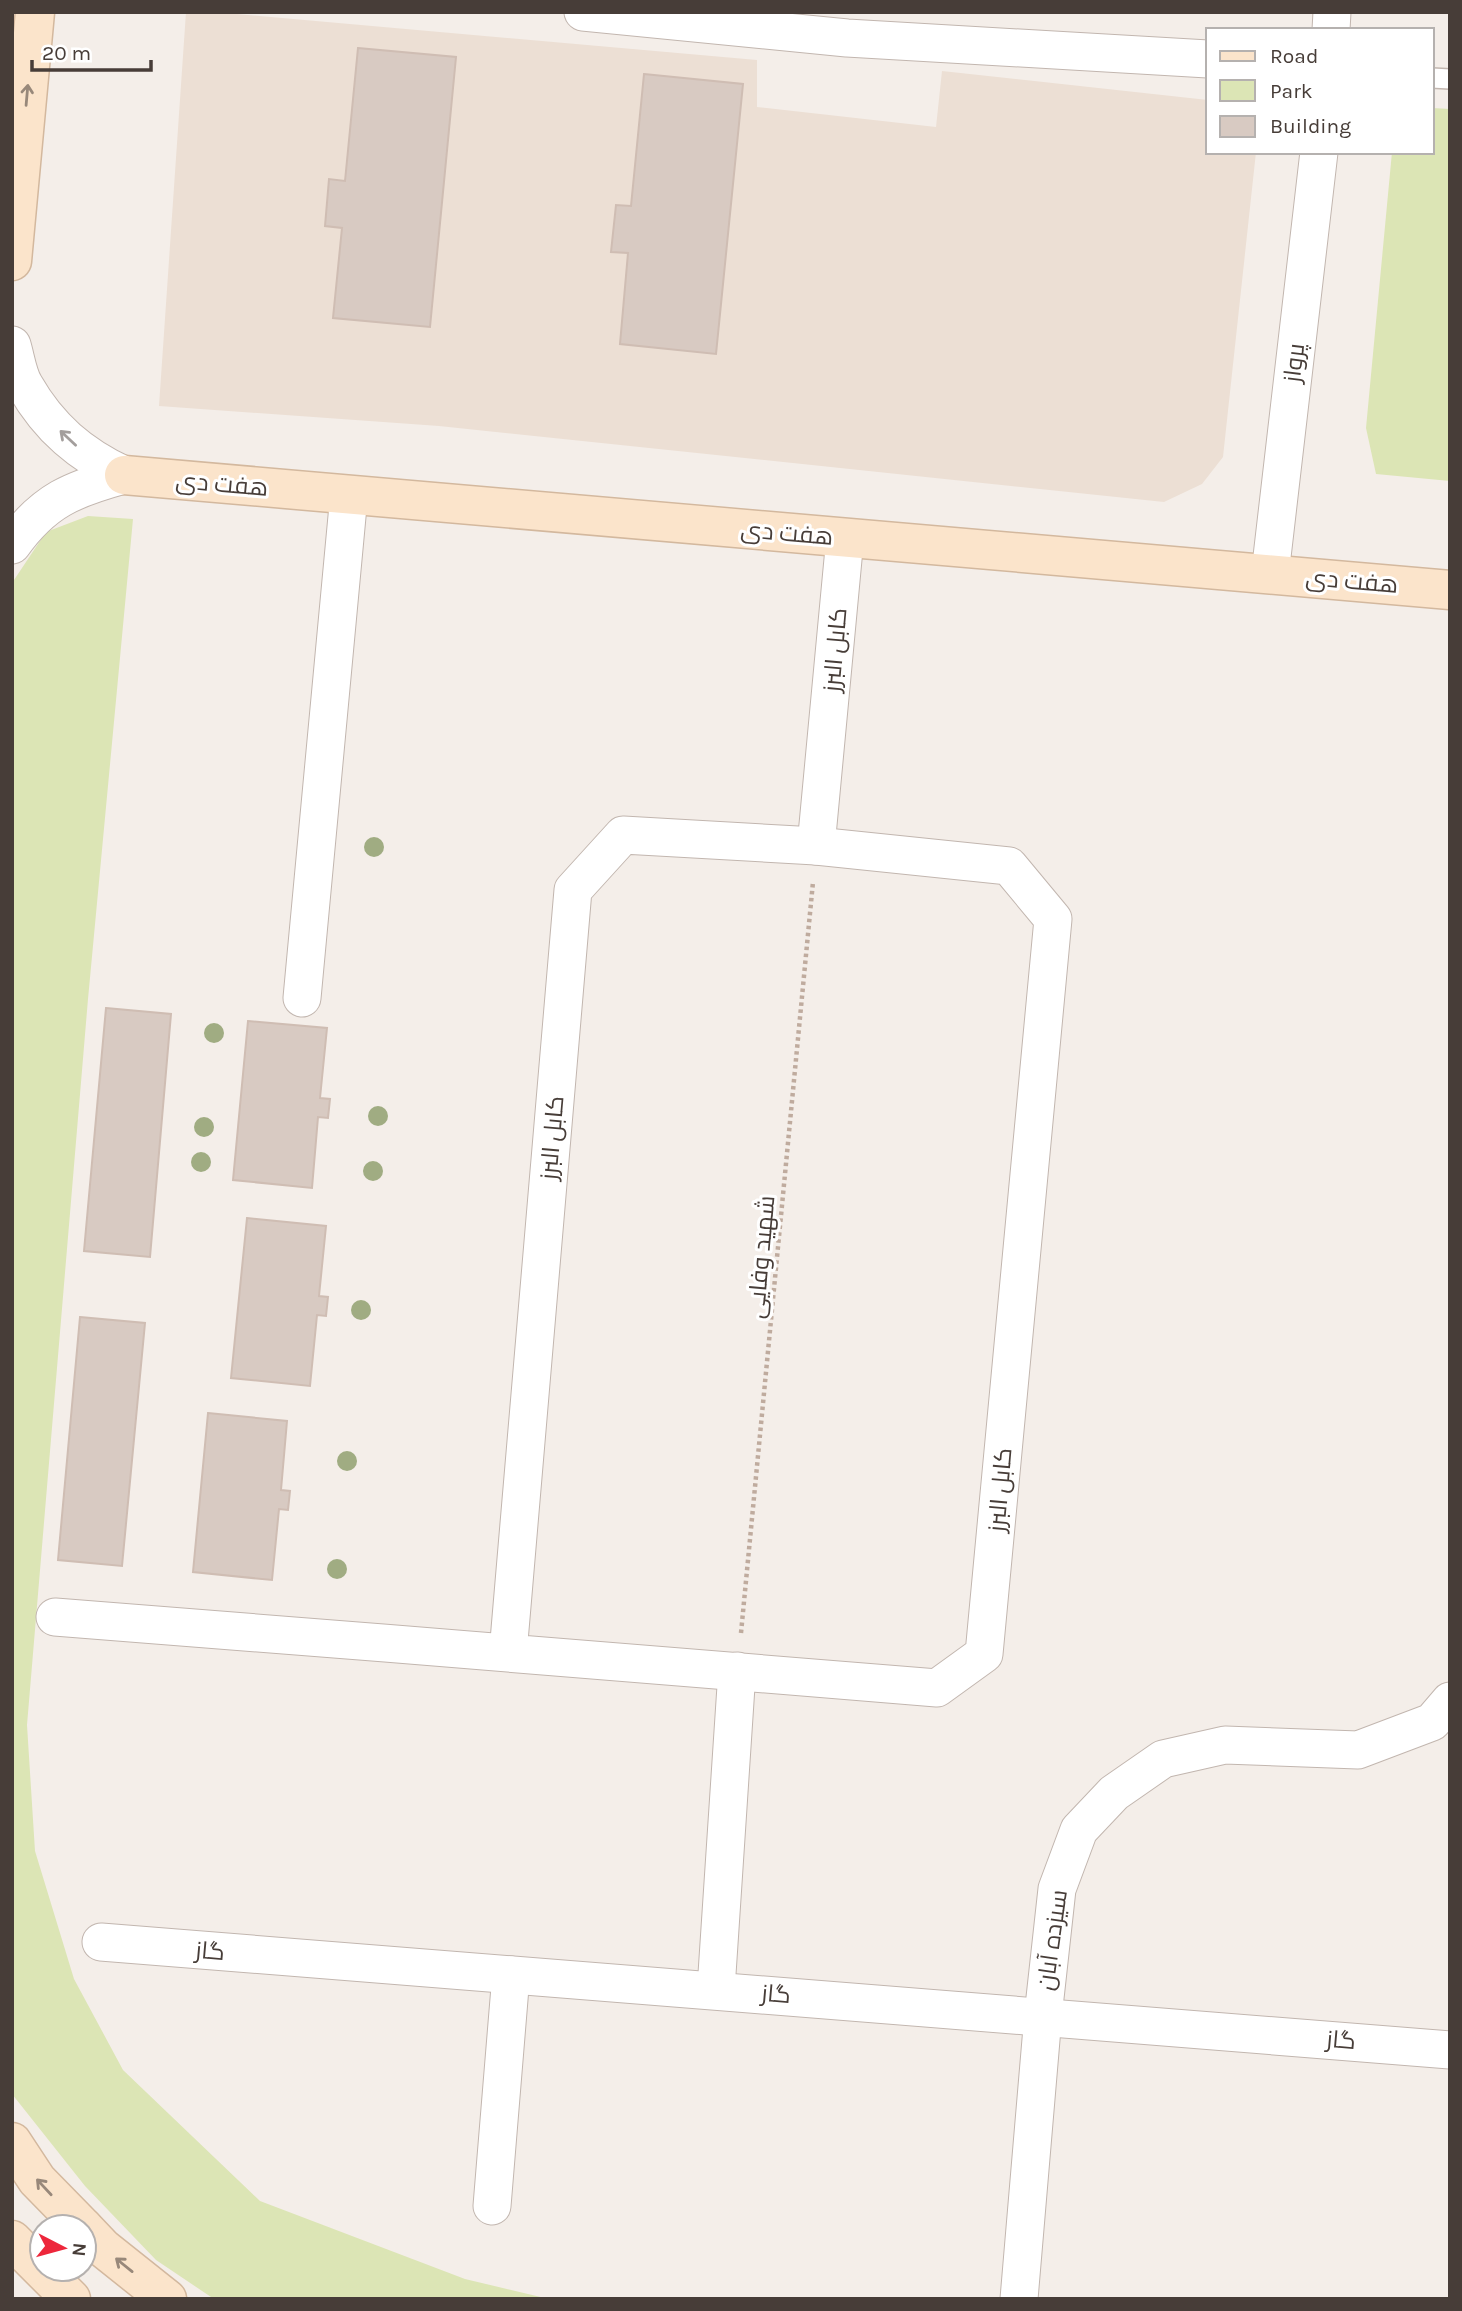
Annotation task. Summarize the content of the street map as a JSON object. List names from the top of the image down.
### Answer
{
  "streets": {
    "street": [
      "پرواز",
      "هفت دی",
      "کابل البرز",
      "سیزده آبان",
      "گاز"
    ],
    "path": ["شهید وفایی"]
  },
  "crossings": [
    ["پرواز", "هفت دی"],
    ["هفت دی", "کابل البرز"],
    ["کابل البرز", "شهید وفایی"],
    ["سیزده آبان", "گاز"]
  ],
  "legend": ["Road", "Park", "Building"],
  "scale_bar": "20 m",
  "north": "right"
}
